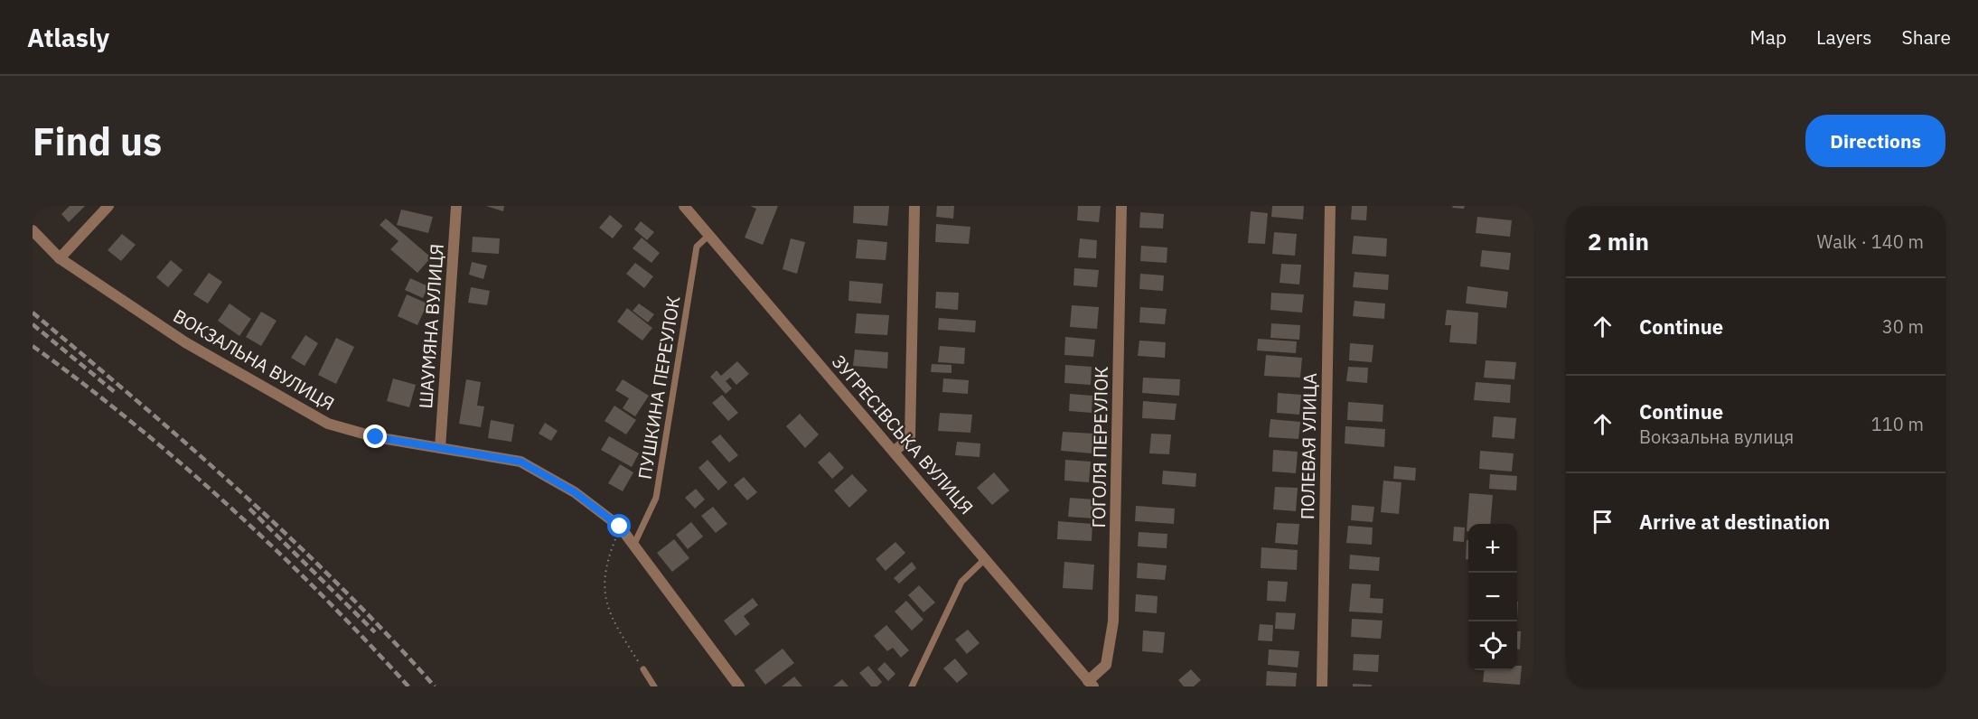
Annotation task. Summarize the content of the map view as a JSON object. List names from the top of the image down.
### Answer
{
  "streets": {
    "street": [
      "ШАУМЯНА ВУЛИЦЯ",
      "ВОКЗАЛЬНА ВУЛИЦЯ",
      "ЗУГРЕСІВСЬКА ВУЛИЦЯ",
      "ПОЛЕВАЯ УЛИЦА",
      "ГОГОЛЯ ПЕРЕУЛОК"
    ],
    "lane": ["ПУШКИНА ПЕРЕУЛОК"]
  },
  "crossings": [
    ["ШАУМЯНА ВУЛИЦЯ", "ВОКЗАЛЬНА ВУЛИЦЯ"],
    ["ВОКЗАЛЬНА ВУЛИЦЯ", "ПУШКИНА ПЕРЕУЛОК"],
    ["ПУШКИНА ПЕРЕУЛОК", "ЗУГРЕСІВСЬКА ВУЛИЦЯ"],
    ["ЗУГРЕСІВСЬКА ВУЛИЦЯ", "ГОГОЛЯ ПЕРЕУЛОК"]
  ],
  "page": {
    "header": "Atlasly",
    "nav": ["Map", "Layers", "Share"],
    "buttons": "Directions",
    "title": "Find us",
    "heading": ["2 min", "Walk · 140 m"],
    "list": [
      ["Continue", "30 m"],
      ["Continue", "Вокзальна вулиця", "110 m"],
      "Arrive at destination"
    ],
    "map_buttons": ["+", "−"]
  }
}
